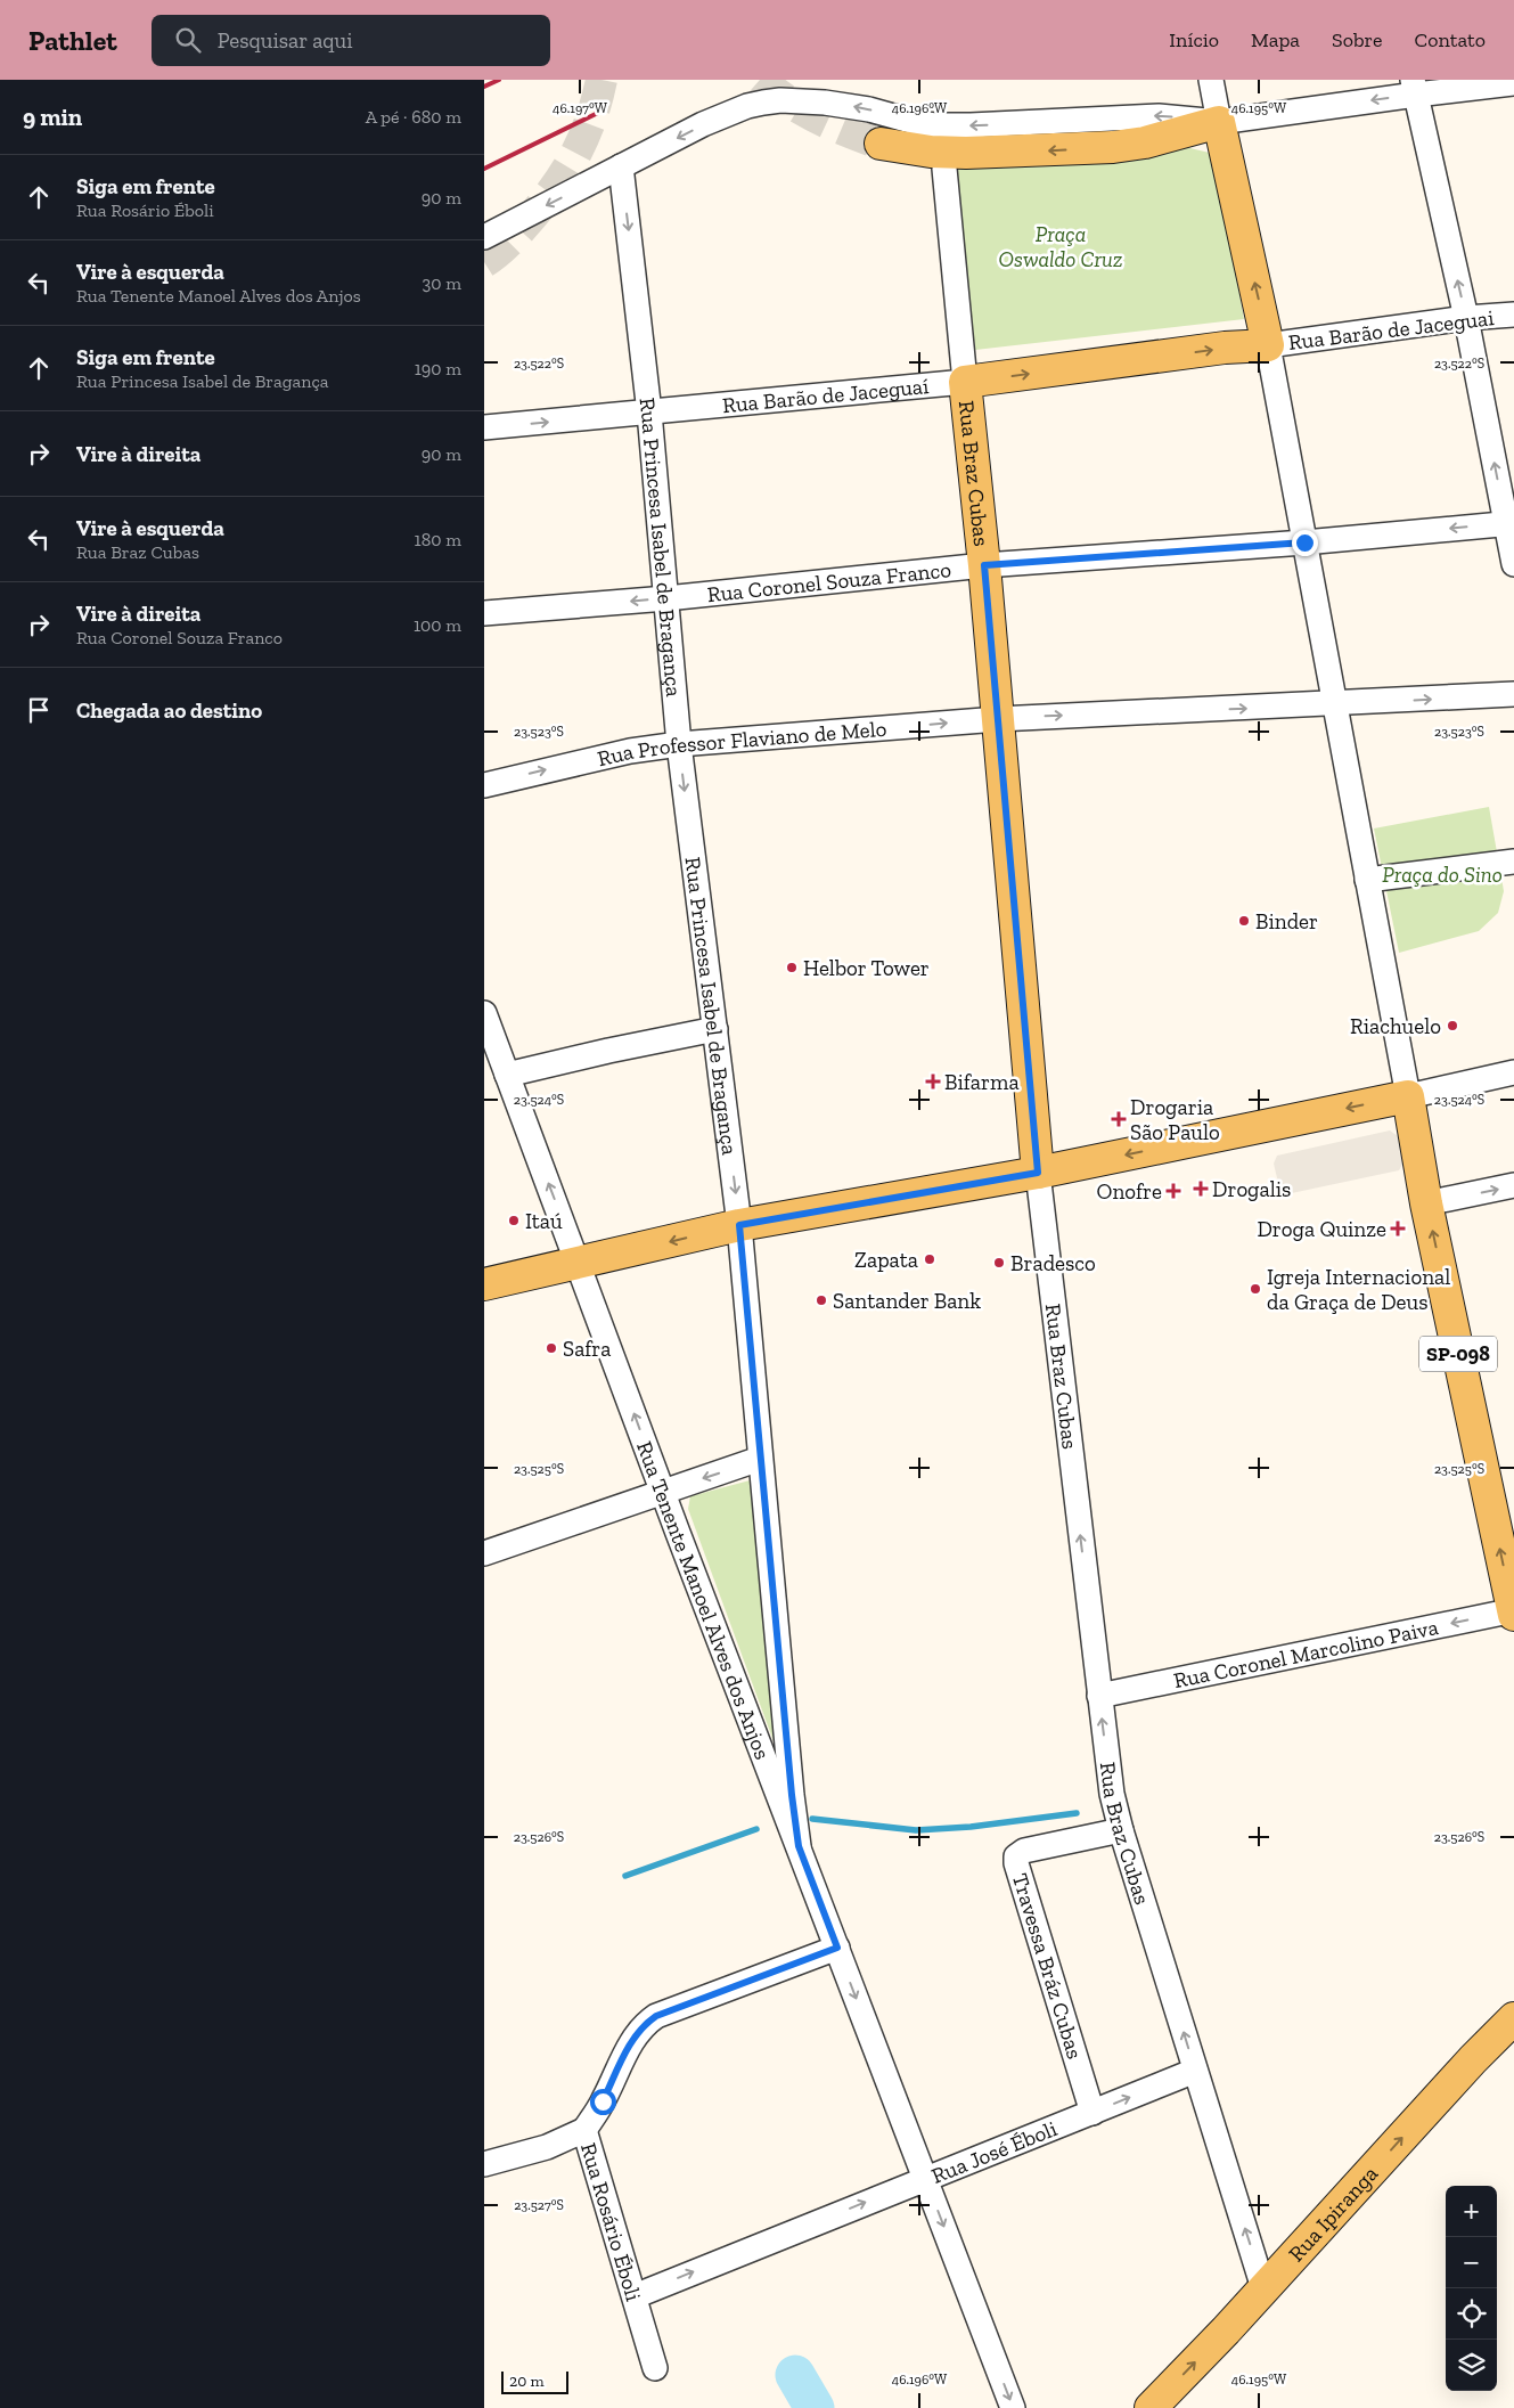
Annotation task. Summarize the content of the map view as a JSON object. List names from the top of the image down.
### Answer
{
  "streets": {
    "main road": [
      "Rua Barão de Jaceguaí",
      "Rua Braz Cubas",
      "SP-098",
      "Rua Ipiranga"
    ],
    "street": [
      "Rua Barão de Jaceguai",
      "Rua Princesa Isabel de Bragança",
      "Rua Coronel Souza Franco",
      "Rua Professor Flaviano de Melo",
      "Rua Tenente Manoel Alves dos Anjos",
      "Rua Coronel Marcolino Paiva",
      "Travessa Bráz Cubas",
      "Rua José Éboli",
      "Rua Rosário Éboli"
    ]
  },
  "crossings": [
    ["Rua Barão de Jaceguai", "Rua Barão de Jaceguaí"],
    ["Rua Barão de Jaceguai", "SP-098"],
    ["Rua Barão de Jaceguaí", "Rua Braz Cubas"],
    ["Rua Barão de Jaceguaí", "Rua Princesa Isabel de Bragança"],
    ["Rua Barão de Jaceguaí", "SP-098"],
    ["Rua Braz Cubas", "Rua Coronel Souza Franco"],
    ["Rua Braz Cubas", "Rua Professor Flaviano de Melo"],
    ["Rua Braz Cubas", "Rua Coronel Marcolino Paiva"],
    ["Rua Braz Cubas", "Travessa Bráz Cubas"],
    ["Rua Braz Cubas", "Rua José Éboli"],
    ["Rua Braz Cubas", "Rua Ipiranga"],
    ["Rua Princesa Isabel de Bragança", "Rua Coronel Souza Franco"],
    ["Rua Princesa Isabel de Bragança", "Rua Professor Flaviano de Melo"],
    ["Rua Princesa Isabel de Bragança", "Rua Tenente Manoel Alves dos Anjos"],
    ["Rua Coronel Souza Franco", "SP-098"],
    ["Rua Professor Flaviano de Melo", "SP-098"],
    ["SP-098", "Rua Coronel Marcolino Paiva"],
    ["Rua Tenente Manoel Alves dos Anjos", "Rua José Éboli"],
    ["Rua Tenente Manoel Alves dos Anjos", "Rua Rosário Éboli"],
    ["Travessa Bráz Cubas", "Rua José Éboli"],
    ["Rua José Éboli", "Rua Rosário Éboli"]
  ],
  "one_way": [
    "Rua Braz Cubas",
    "Rua Princesa Isabel de Bragança",
    "Rua Coronel Souza Franco",
    "Rua Professor Flaviano de Melo",
    "Rua Coronel Marcolino Paiva",
    "Rua José Éboli",
    "Rua Ipiranga"
  ],
  "parks": ["Praça Oswaldo Cruz", "Praça do Sino"],
  "places": {
    "other": [
      "Binder",
      "Helbor Tower",
      "Riachuelo",
      "Itaú",
      "Zapata",
      "Bradesco",
      "Igreja Internacional da Graça de Deus",
      "Santander Bank",
      "Safra"
    ],
    "health": [
      "Bifarma",
      "Drogaria São Paulo",
      "Drogalis",
      "Onofre",
      "Droga Quinze"
    ]
  },
  "scale_bar": "20 m",
  "page": {
    "header": "Pathlet",
    "search": "Pesquisar aqui",
    "nav": [
      "Início",
      "Mapa",
      "Sobre",
      "Contato"
    ],
    "heading": ["9 min", "A pé · 680 m"],
    "list": [
      ["Siga em frente", "Rua Rosário Éboli", "90 m"],
      ["Vire à esquerda", "Rua Tenente Manoel Alves dos Anjos", "30 m"],
      ["Siga em frente", "Rua Princesa Isabel de Bragança", "190 m"],
      ["Vire à direita", "90 m"],
      ["Vire à esquerda", "Rua Braz Cubas", "180 m"],
      ["Vire à direita", "Rua Coronel Souza Franco", "100 m"],
      "Chegada ao destino"
    ],
    "map_buttons": ["+", "−"],
    "scale": "20 m"
  },
  "coordinates": [
    "46.197°W",
    "46.196°W",
    "46.195°W",
    "23.522°S",
    "23.523°S",
    "23.524°S",
    "23.525°S",
    "23.526°S",
    "23.527°S"
  ]
}
